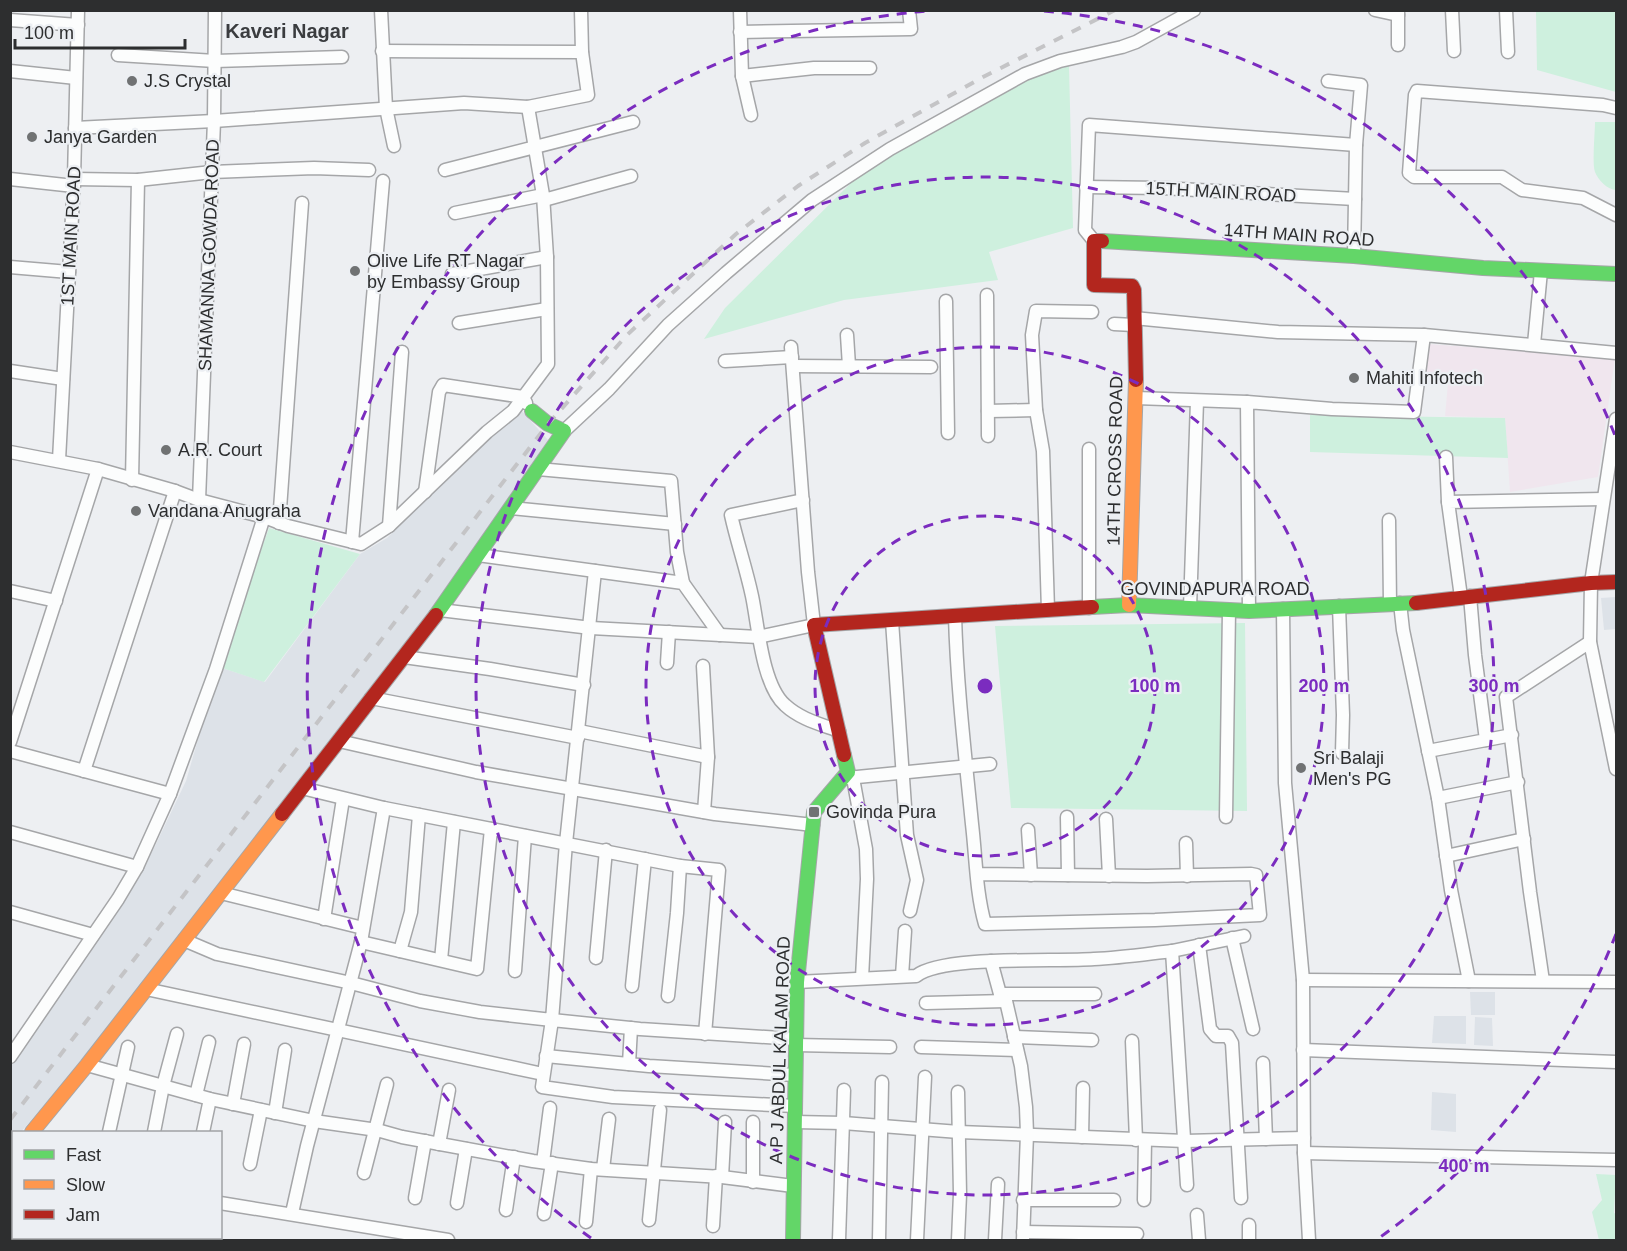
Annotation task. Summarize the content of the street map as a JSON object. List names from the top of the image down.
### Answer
{
  "streets": {
    "street": [
      "15TH MAIN ROAD",
      "14TH MAIN ROAD",
      "1ST MAIN ROAD",
      "SHAMANNA GOWDA ROAD",
      "14TH CROSS ROAD",
      "GOVINDAPURA ROAD",
      "A P J ABDUL KALAM ROAD"
    ]
  },
  "crossings": [
    ["14TH CROSS ROAD", "GOVINDAPURA ROAD"]
  ],
  "districts": ["Kaveri Nagar"],
  "places": {
    "other": [
      "J.S Crystal",
      "Janya Garden",
      "Olive Life RT Nagar by Embassy Group",
      "Mahiti Infotech",
      "A.R. Court",
      "Vandana Anugraha",
      "Sri Balaji Men's PG"
    ],
    "transit": ["Govinda Pura"]
  },
  "legend": ["Fast", "Slow", "Jam"],
  "scale_bar": "100 m",
  "rings": [
    "100 m",
    "200 m",
    "300 m",
    "400 m"
  ]
}
